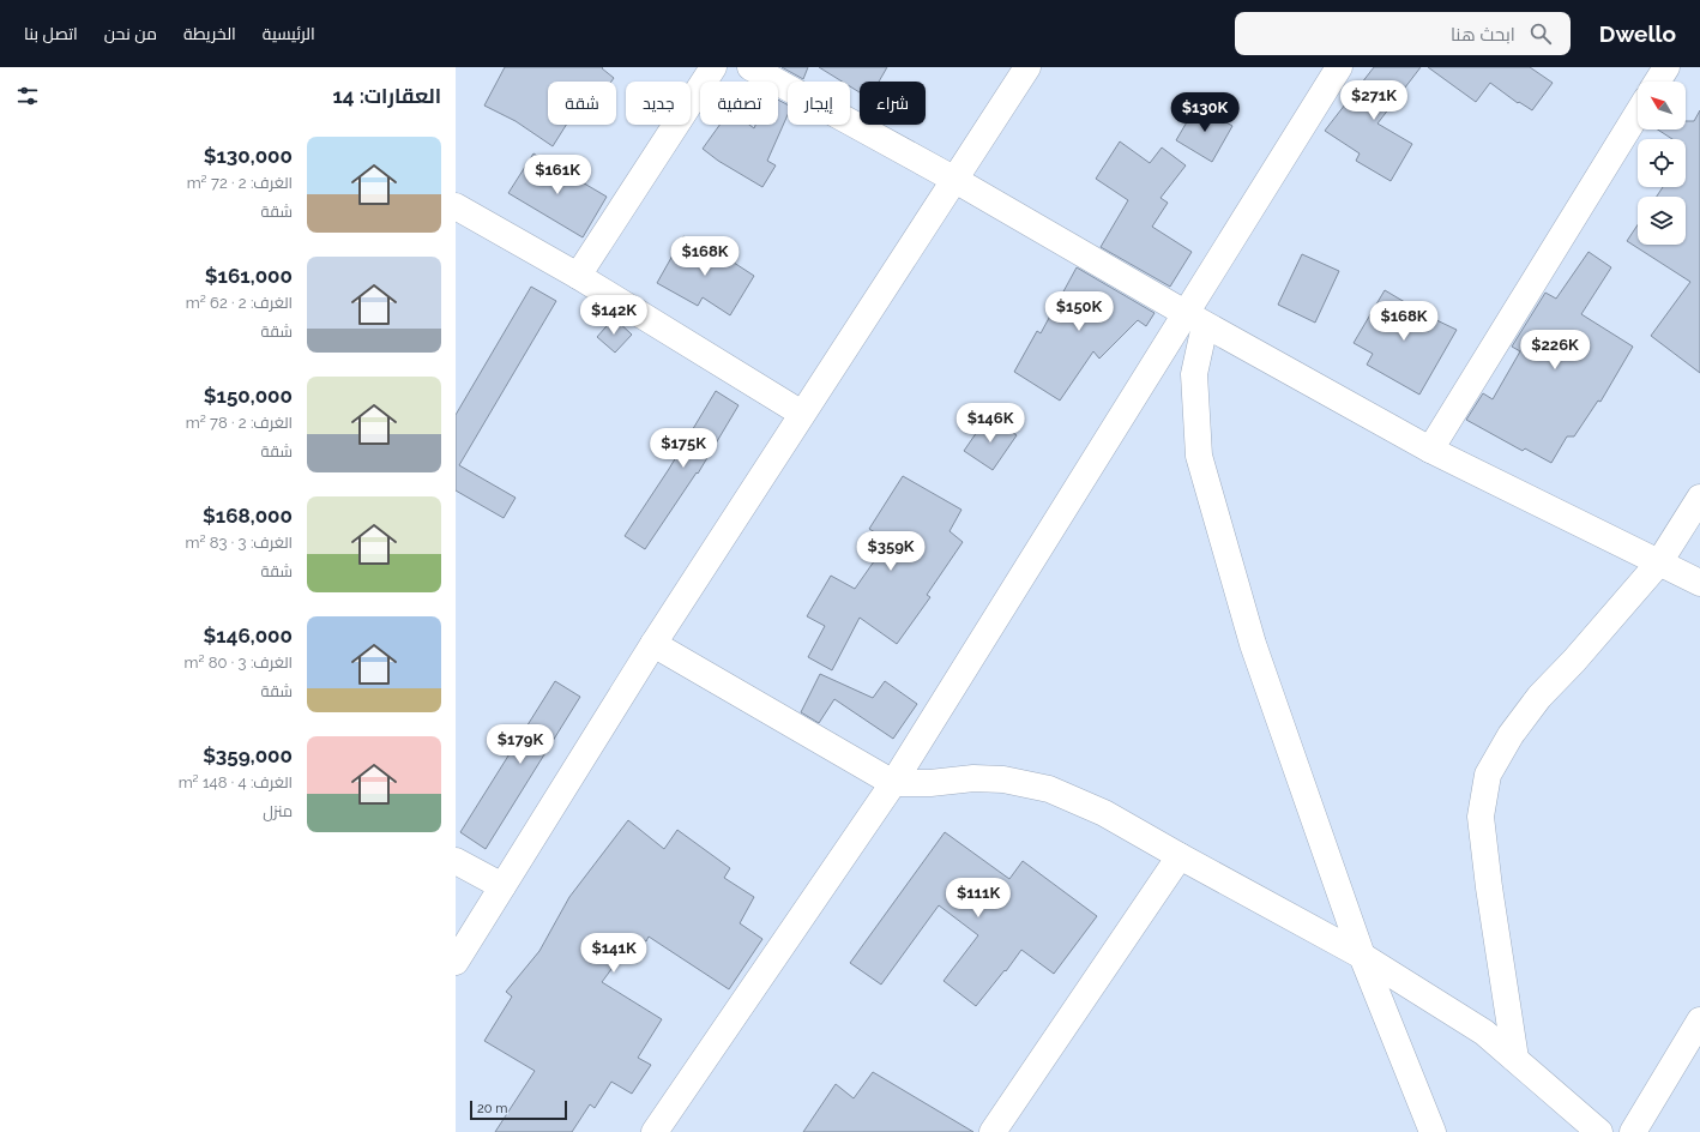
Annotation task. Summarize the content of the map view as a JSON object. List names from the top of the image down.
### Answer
{
  "scale_bar": "20 m",
  "north": "top left",
  "page": {
    "header": "Dwello",
    "search": "ابحث هنا",
    "nav": [
      "الرئيسية",
      "الخريطة",
      "من نحن",
      "اتصل بنا"
    ],
    "heading": "العقارات: 14",
    "price": [
      "$271K",
      "$130K",
      "$161K",
      "$168K",
      "$150K",
      "$142K",
      "$168K",
      "$226K",
      "$146K",
      "$175K",
      "$359K",
      "$179K",
      "$111K",
      "$141K"
    ],
    "chip": [
      "شراء",
      "إيجار",
      "تصفية",
      "جديد",
      "شقة"
    ],
    "list": [
      {
        "name": "$130,000",
        "note": "الغرف: 2 · 72 m² · شقة"
      },
      {
        "name": "$161,000",
        "note": "الغرف: 2 · 62 m² · شقة"
      },
      {
        "name": "$150,000",
        "note": "الغرف: 2 · 78 m² · شقة"
      },
      {
        "name": "$168,000",
        "note": "الغرف: 3 · 83 m² · شقة"
      },
      {
        "name": "$146,000",
        "note": "الغرف: 3 · 80 m² · شقة"
      },
      {
        "name": "$359,000",
        "note": "الغرف: 4 · 148 m² · منزل"
      }
    ],
    "scale": "20 m"
  }
}
